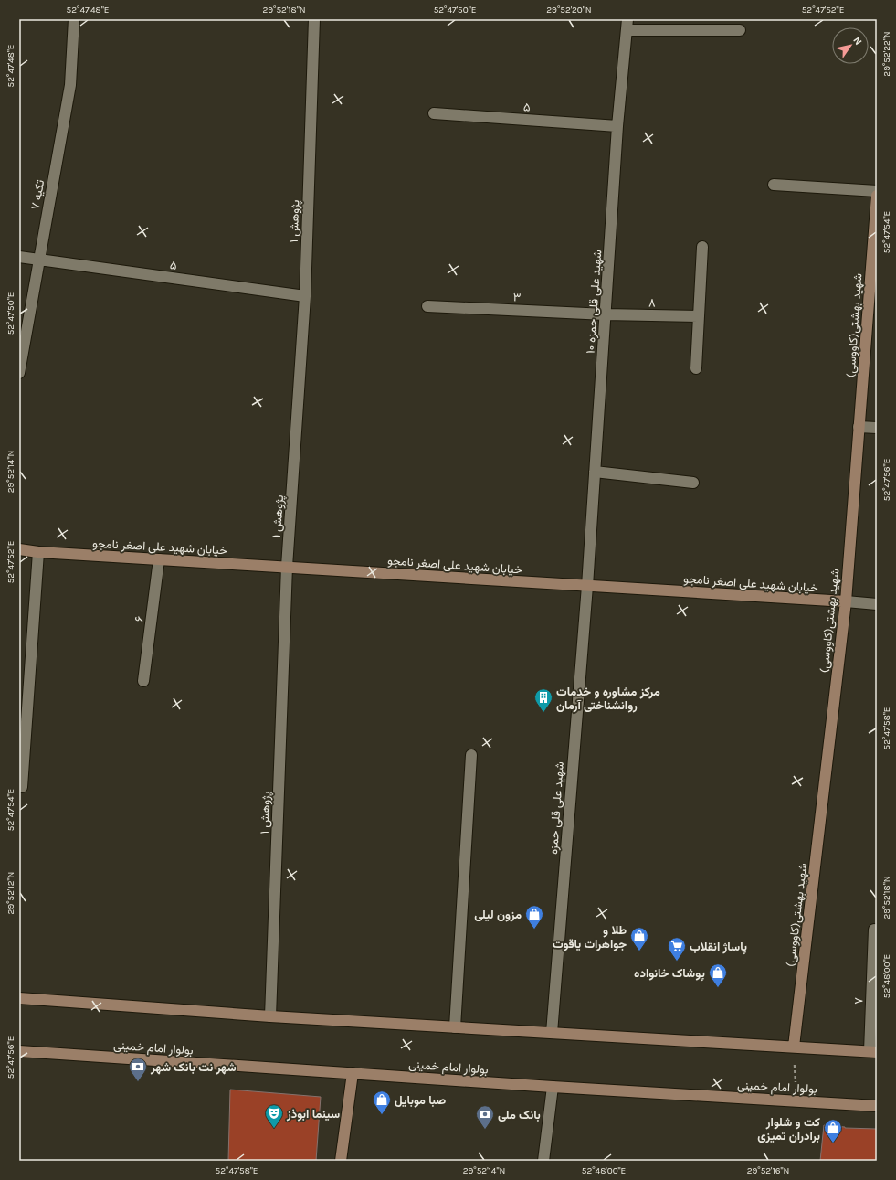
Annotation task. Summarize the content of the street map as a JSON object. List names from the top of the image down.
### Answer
{
  "streets": {
    "street": [
      "۵",
      "تکیه ۷",
      "پژوهش ۱",
      "۳",
      "شهید علی قلی حمزه ۱۰",
      "۸",
      "شهید بهشتی(کاووسی)",
      "خیابان شهید علی اصغر نامجو",
      "۶",
      "شهید علی قلی حمزه",
      "۷",
      "بولوار امام خمینی"
    ]
  },
  "crossings": [
    ["۵", "تکیه ۷"],
    ["۵", "پژوهش ۱"],
    ["۵", "شهید علی قلی حمزه ۱۰"],
    ["پژوهش ۱", "خیابان شهید علی اصغر نامجو"],
    ["۳", "شهید علی قلی حمزه ۱۰"],
    ["۳", "۸"],
    ["شهید علی قلی حمزه ۱۰", "۸"],
    ["شهید علی قلی حمزه ۱۰", "خیابان شهید علی اصغر نامجو"],
    ["شهید علی قلی حمزه ۱۰", "شهید علی قلی حمزه"],
    ["شهید بهشتی(کاووسی)", "خیابان شهید علی اصغر نامجو"],
    ["خیابان شهید علی اصغر نامجو", "۶"],
    ["خیابان شهید علی اصغر نامجو", "شهید علی قلی حمزه"]
  ],
  "places": {
    "building": ["مرکز مشاوره و خدمات روانشناختی آرمان"],
    "shop": [
      "مزون لیلی",
      "طلا و جواهرات یاقوت",
      "پوشاک خانواده",
      "صبا موبایل",
      "کت و شلوار برادران تمیزی"
    ],
    "supermarket": ["پاساژ انقلاب"],
    "bank": ["شهر نت بانک شهر", "بانک ملی"],
    "theatre": ["سینما ابوذز"]
  },
  "north": "top right",
  "coordinates": [
    "52°47'48\"E",
    "29°52'18\"N",
    "52°47'50\"E",
    "29°52'20\"N",
    "52°47'52\"E",
    "29°52'22\"N",
    "52°47'54\"E",
    "29°52'14\"N",
    "52°47'56\"E",
    "52°47'58\"E",
    "29°52'12\"N",
    "52°48'00\"E",
    "29°52'16\"N"
  ]
}
